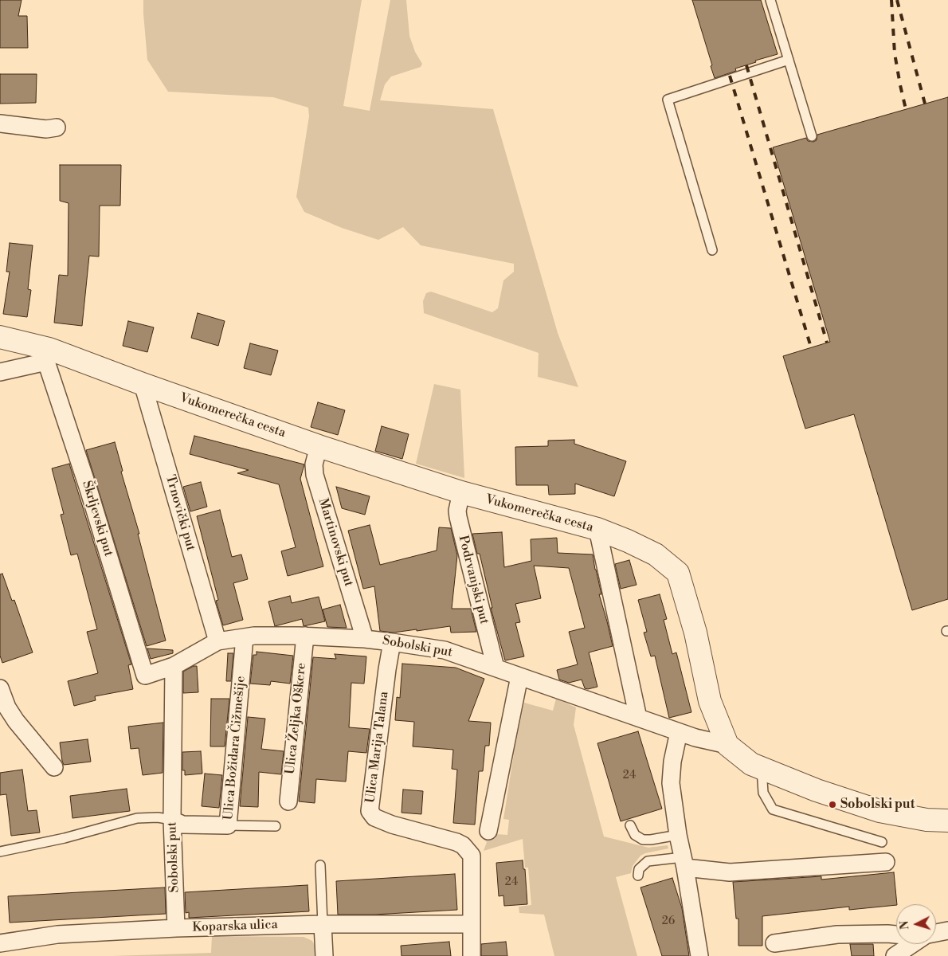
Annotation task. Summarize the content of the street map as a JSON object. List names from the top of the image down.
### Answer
{
  "streets": {
    "street": [
      "Vukomerečka cesta",
      "Trnovički put",
      "Škrljevski put",
      "Martinovski put",
      "Podrvanjski put",
      "Sobolski put",
      "Ulica Željka Oškere",
      "Ulica Marija Talana",
      "Ulica Božidara Čižmešije",
      "Koparska ulica"
    ]
  },
  "crossings": [
    ["Vukomerečka cesta", "Trnovički put"],
    ["Vukomerečka cesta", "Škrljevski put"],
    ["Vukomerečka cesta", "Martinovski put"],
    ["Vukomerečka cesta", "Podrvanjski put"],
    ["Vukomerečka cesta", "Sobolski put"],
    ["Trnovički put", "Sobolski put"],
    ["Škrljevski put", "Sobolski put"],
    ["Martinovski put", "Sobolski put"],
    ["Podrvanjski put", "Sobolski put"],
    ["Sobolski put", "Ulica Željka Oškere"],
    ["Sobolski put", "Ulica Marija Talana"],
    ["Sobolski put", "Ulica Božidara Čižmešije"],
    ["Sobolski put", "Koparska ulica"],
    ["Ulica Marija Talana", "Koparska ulica"]
  ],
  "places": ["Sobolski put"],
  "house_numbers": ["24", "24", "26"],
  "north": "left"
}
